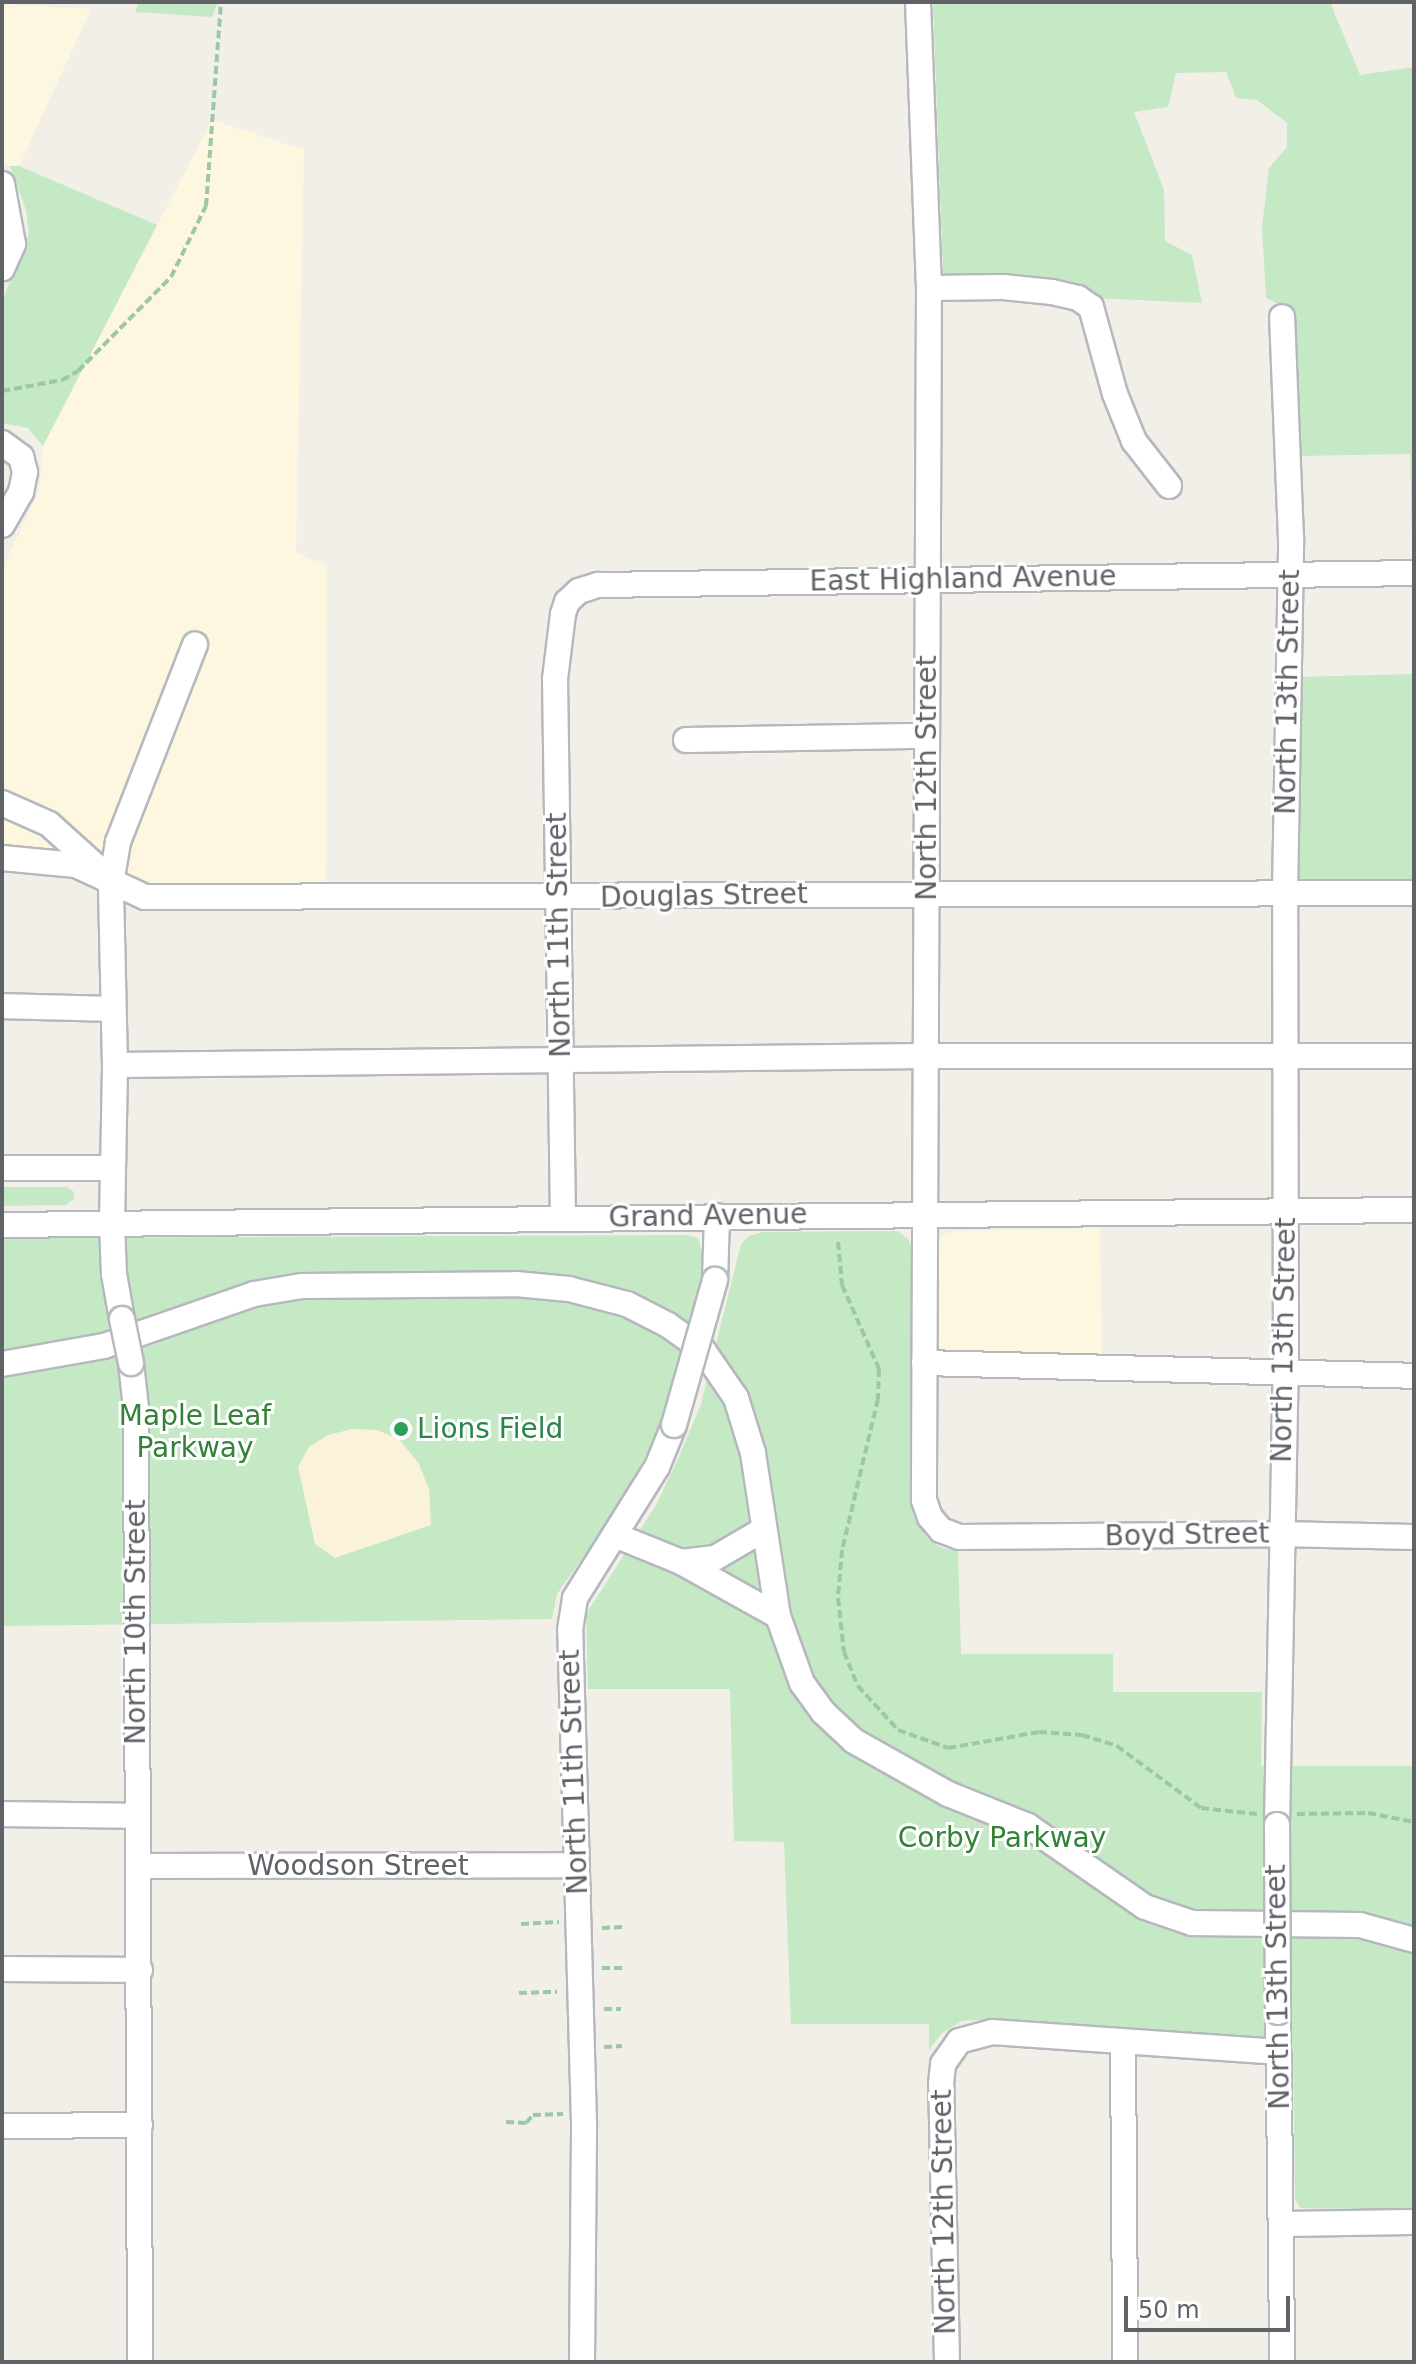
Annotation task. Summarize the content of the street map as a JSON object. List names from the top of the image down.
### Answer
{
  "streets": {
    "street": [
      "East Highland Avenue",
      "North 13th Street",
      "North 12th Street",
      "Douglas Street",
      "North 11th Street",
      "Grand Avenue",
      "Boyd Street",
      "North 10th Street",
      "Woodson Street"
    ]
  },
  "crossings": [
    ["East Highland Avenue", "North 13th Street"],
    ["East Highland Avenue", "North 12th Street"],
    ["East Highland Avenue", "North 11th Street"],
    ["North 13th Street", "North 12th Street"],
    ["North 13th Street", "Douglas Street"],
    ["North 13th Street", "Grand Avenue"],
    ["North 13th Street", "Boyd Street"],
    ["North 12th Street", "Douglas Street"],
    ["North 12th Street", "Grand Avenue"],
    ["North 12th Street", "Boyd Street"],
    ["Douglas Street", "North 11th Street"],
    ["Douglas Street", "North 10th Street"],
    ["North 11th Street", "Grand Avenue"],
    ["North 11th Street", "Woodson Street"],
    ["Grand Avenue", "North 10th Street"],
    ["North 10th Street", "Woodson Street"]
  ],
  "parks": ["Maple Leaf Parkway", "Corby Parkway"],
  "places": ["Lions Field"],
  "scale_bar": "50 m"
}
